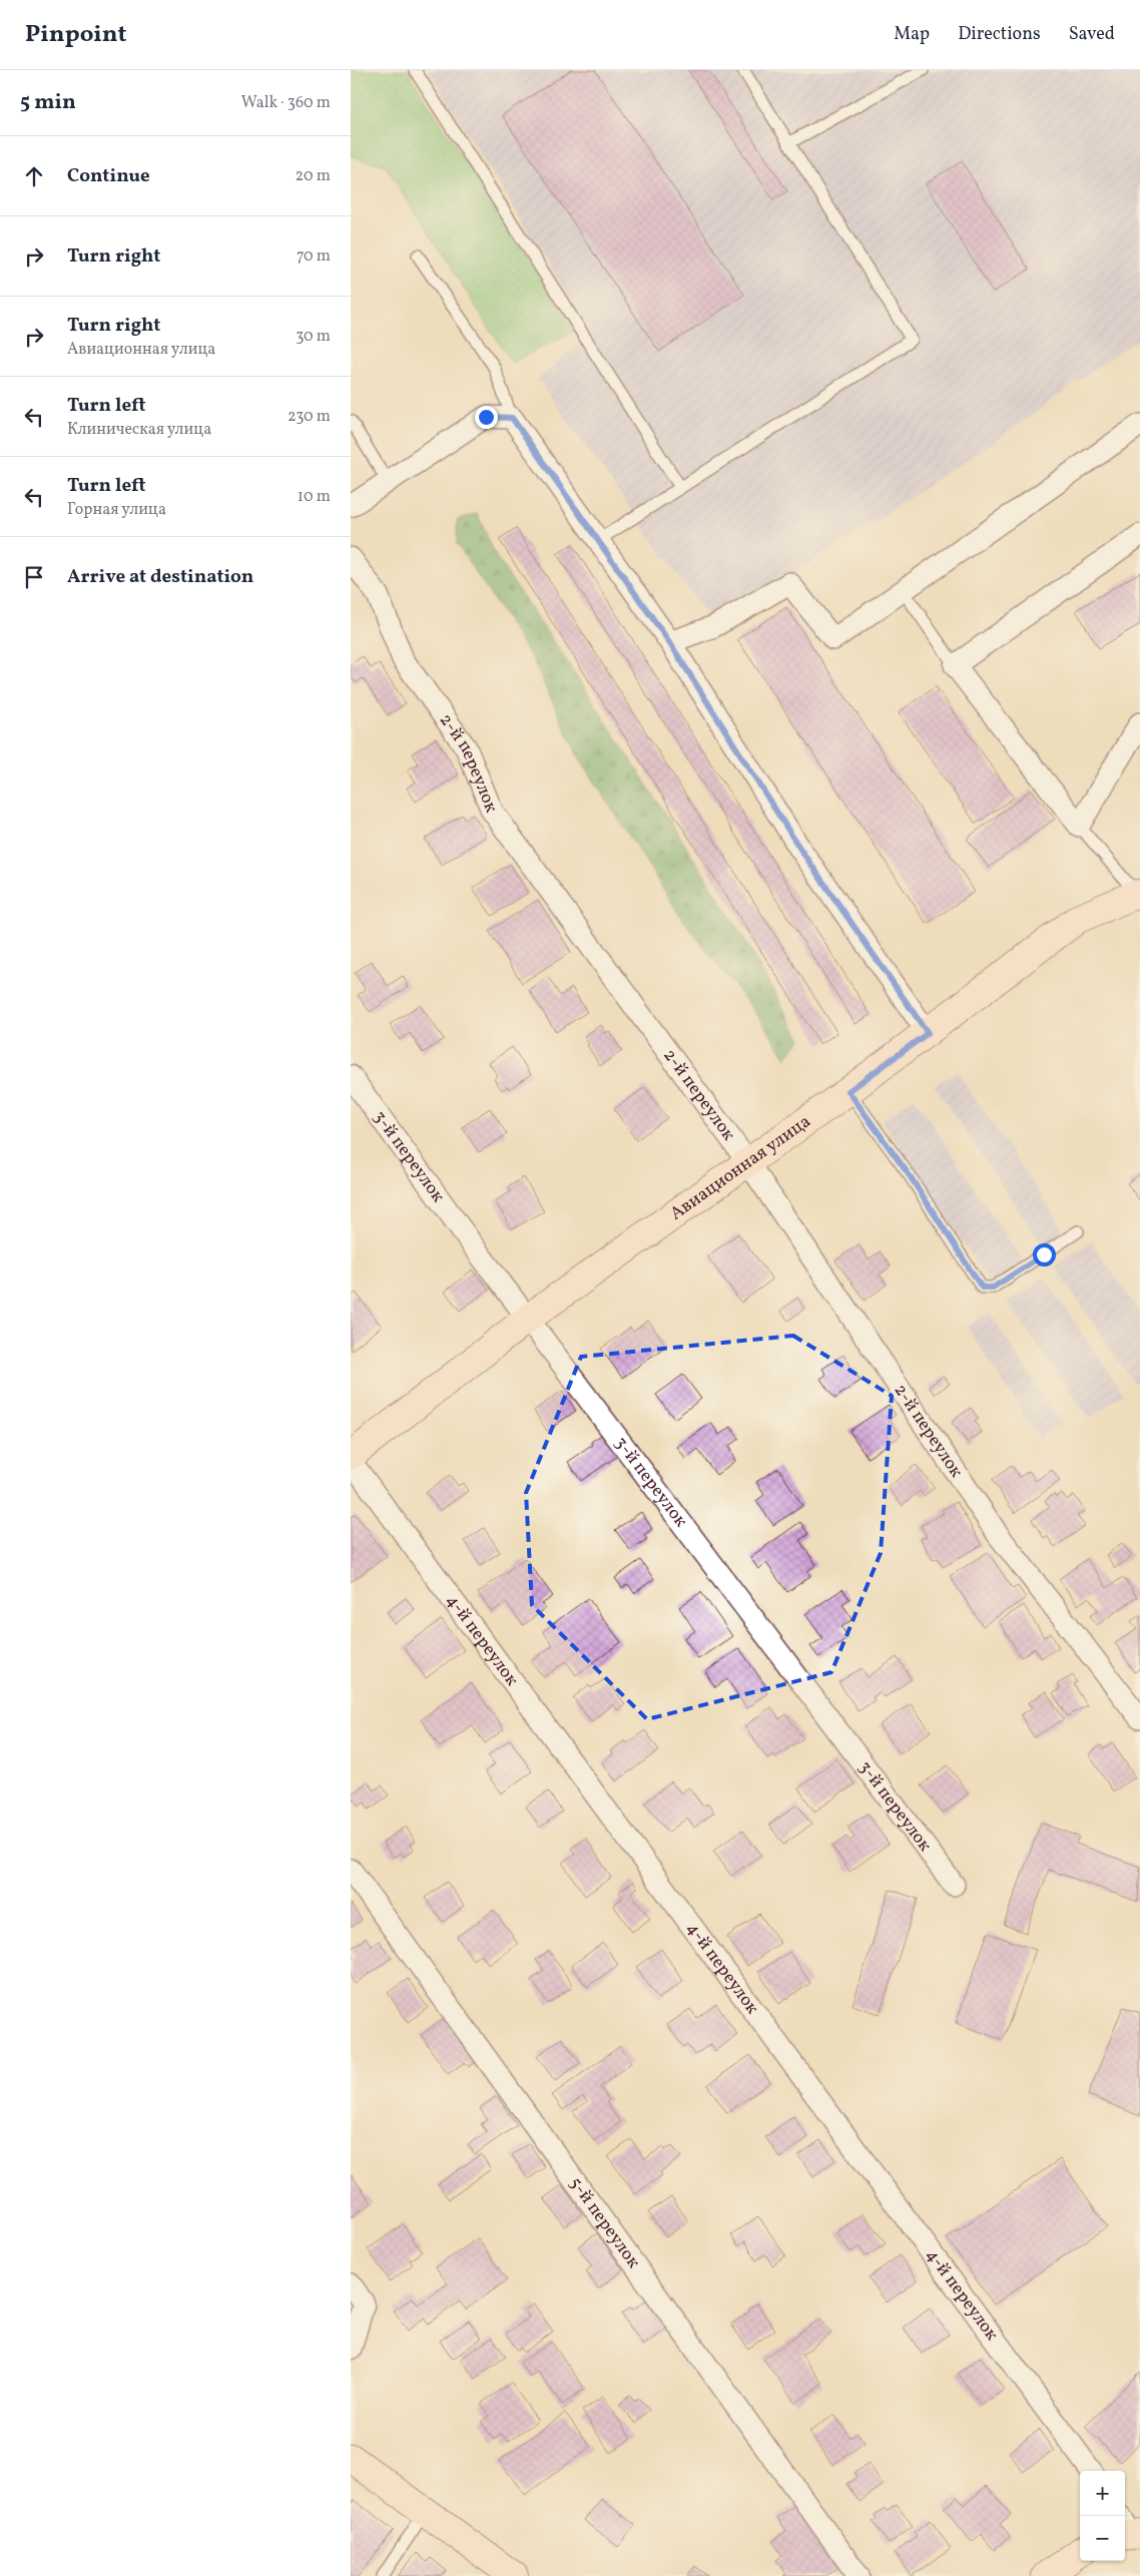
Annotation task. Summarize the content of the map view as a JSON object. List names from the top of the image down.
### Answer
{
  "streets": {
    "main road": ["Авиационная улица"],
    "street": [
      "2-й переулок",
      "3-й переулок",
      "4-й переулок",
      "5-й переулок"
    ]
  },
  "crossings": [
    ["2-й переулок", "Авиационная улица"],
    ["3-й переулок", "Авиационная улица"]
  ],
  "page": {
    "header": "Pinpoint",
    "nav": ["Map", "Directions", "Saved"],
    "heading": ["5 min", "Walk · 360 m"],
    "list": [
      ["Continue", "20 m"],
      ["Turn right", "70 m"],
      ["Turn right", "Авиационная улица", "30 m"],
      ["Turn left", "Клиническая улица", "230 m"],
      ["Turn left", "Горная улица", "10 m"],
      "Arrive at destination"
    ],
    "map_buttons": ["+", "−"]
  }
}
